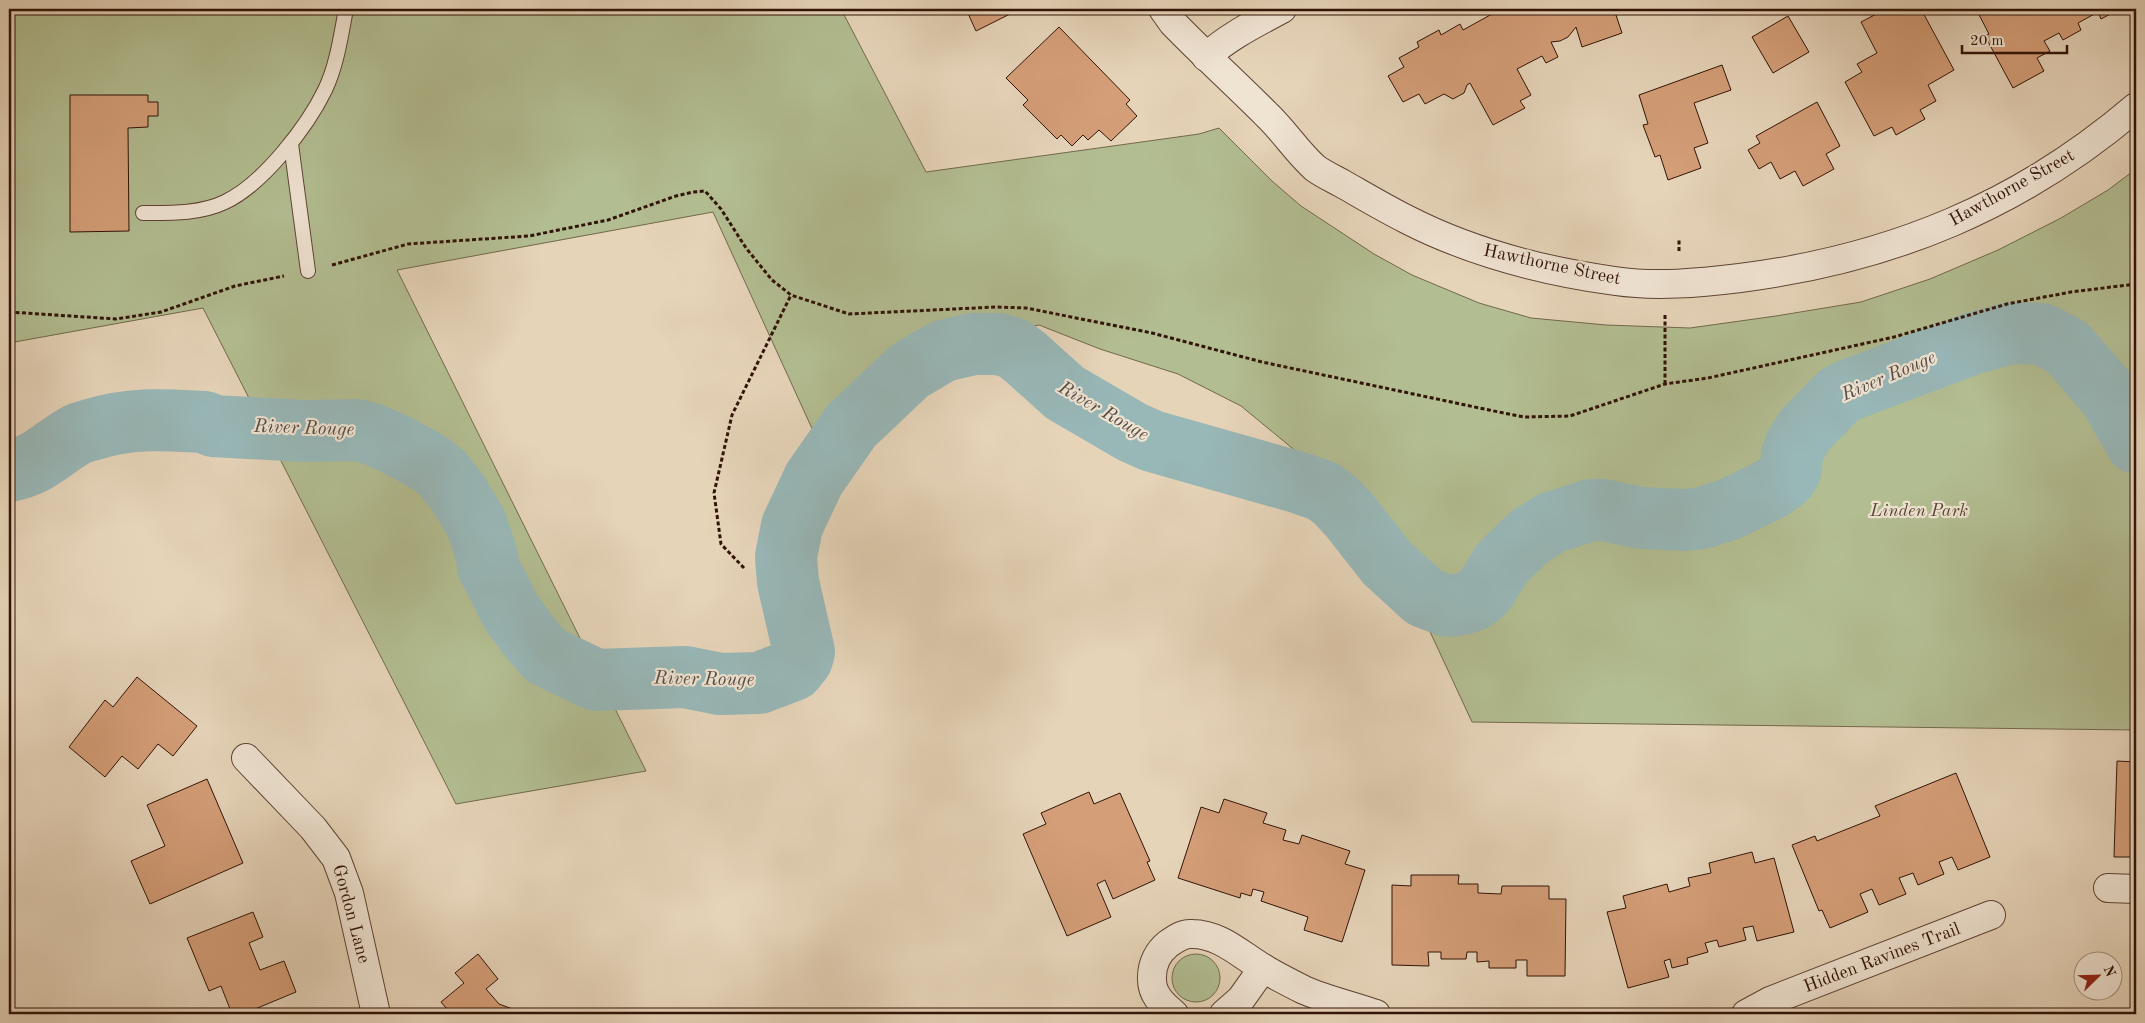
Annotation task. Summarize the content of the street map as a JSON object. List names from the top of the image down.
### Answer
{
  "streets": {
    "street": ["Hawthorne Street", "Gordon Lane", "Hidden Ravines Trail"]
  },
  "water": ["River Rouge"],
  "parks": ["Linden Park"],
  "scale_bar": "20 m",
  "north": "top right"
}
